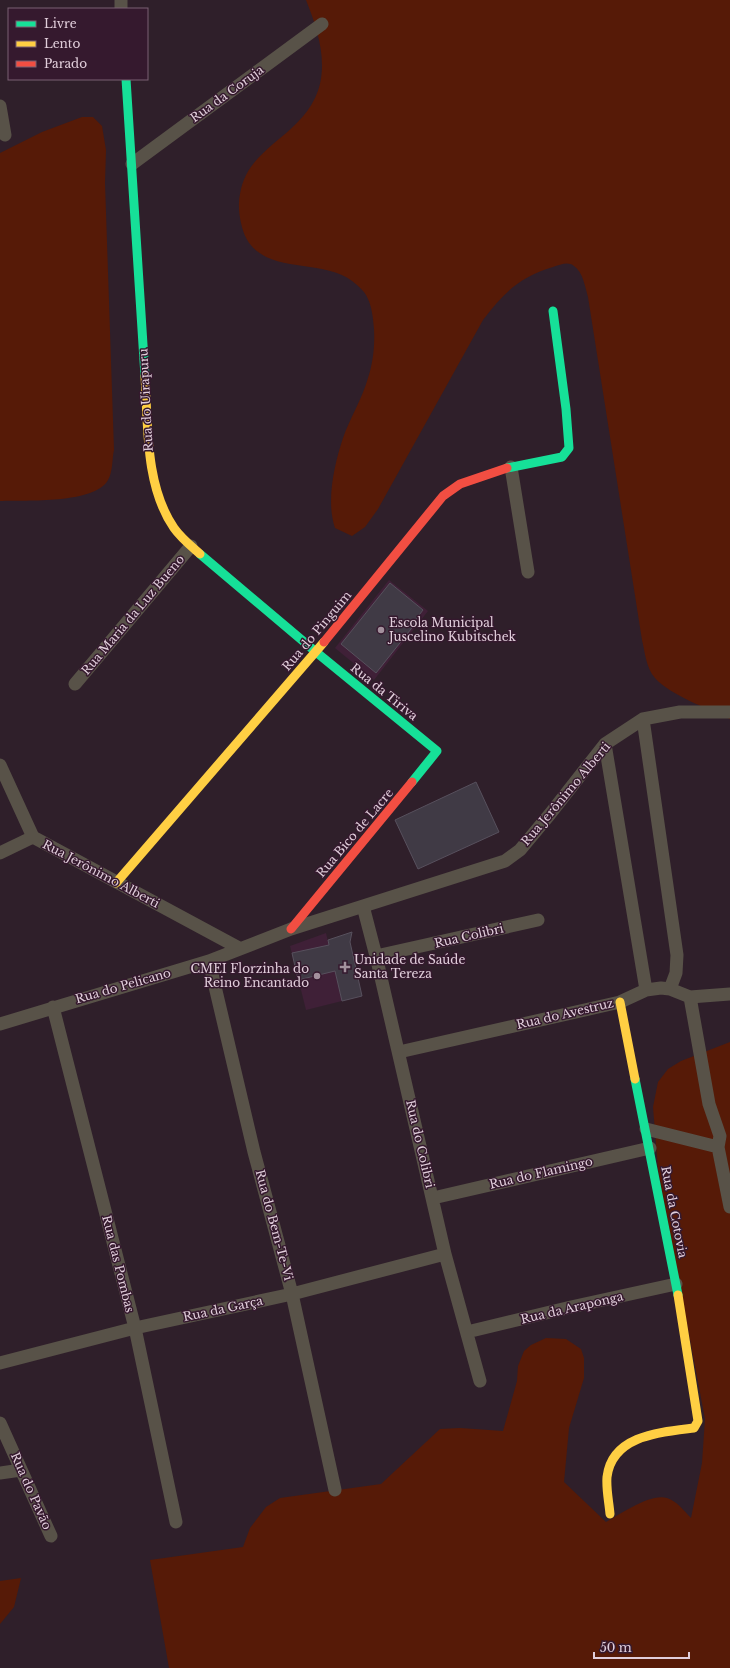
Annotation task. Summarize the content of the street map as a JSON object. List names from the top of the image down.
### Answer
{
  "streets": {
    "street": [
      "Rua da Coruja",
      "Rua do Uirapuru",
      "Rua Maria da Luz Bueno",
      "Rua do Pinguim",
      "Rua da Tiriva",
      "Rua Jerônimo Alberti",
      "Rua Bico de Lacre",
      "Rua Colibri",
      "Rua do Pelicano",
      "Rua do Avestruz",
      "Rua do Colibri",
      "Rua do Flamingo",
      "Rua da Cotovia",
      "Rua do Bem-Te-Vi",
      "Rua das Pombas",
      "Rua da Araponga",
      "Rua da Garça",
      "Rua do Pavão"
    ]
  },
  "crossings": [
    ["Rua da Coruja", "Rua do Uirapuru"],
    ["Rua do Uirapuru", "Rua Maria da Luz Bueno"],
    ["Rua do Uirapuru", "Rua do Pinguim"],
    ["Rua do Uirapuru", "Rua da Tiriva"],
    ["Rua do Pinguim", "Rua da Tiriva"],
    ["Rua do Pinguim", "Rua Jerônimo Alberti"],
    ["Rua da Tiriva", "Rua Bico de Lacre"],
    ["Rua Jerônimo Alberti", "Rua Bico de Lacre"],
    ["Rua Jerônimo Alberti", "Rua do Pelicano"],
    ["Rua Jerônimo Alberti", "Rua do Colibri"],
    ["Rua Bico de Lacre", "Rua do Pelicano"],
    ["Rua Colibri", "Rua do Colibri"],
    ["Rua do Pelicano", "Rua do Bem-Te-Vi"],
    ["Rua do Pelicano", "Rua das Pombas"],
    ["Rua do Avestruz", "Rua do Colibri"],
    ["Rua do Avestruz", "Rua da Cotovia"],
    ["Rua do Colibri", "Rua do Flamingo"],
    ["Rua do Colibri", "Rua da Araponga"],
    ["Rua do Colibri", "Rua da Garça"],
    ["Rua do Flamingo", "Rua da Cotovia"],
    ["Rua da Cotovia", "Rua da Araponga"],
    ["Rua do Bem-Te-Vi", "Rua da Garça"],
    ["Rua das Pombas", "Rua da Garça"]
  ],
  "places": {
    "other": ["Escola Municipal Juscelino Kubitschek", "CMEI Florzinha do Reino Encantado"],
    "health": ["Unidade de Saúde Santa Tereza"]
  },
  "legend": ["Livre", "Lento", "Parado"],
  "scale_bar": "50 m"
}
